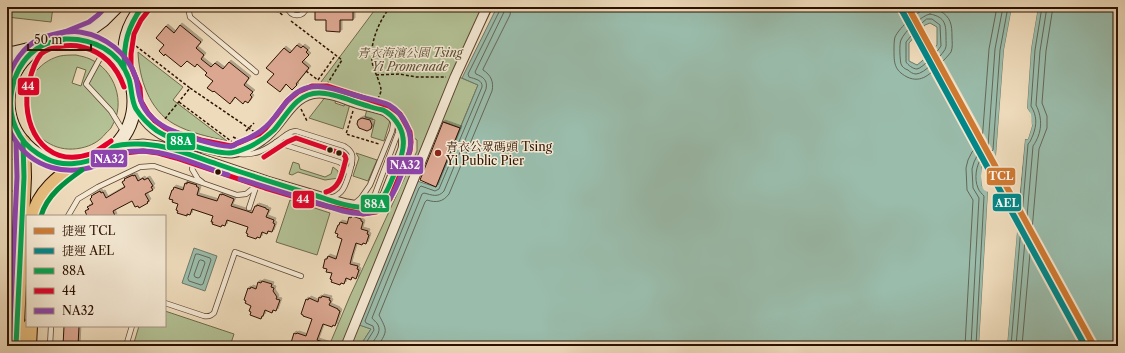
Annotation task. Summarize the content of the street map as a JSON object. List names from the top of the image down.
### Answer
{
  "parks": ["青衣海濱公園 Tsing Yi Promenade"],
  "places": ["青衣公眾碼頭 Tsing Yi Public Pier"],
  "lines": [
    "metro line TCL",
    "metro line AEL",
    "transit line 88A",
    "transit line NA32",
    "transit line 44"
  ],
  "legend": [
    "捷運 TCL",
    "捷運 AEL",
    "88A",
    "44",
    "NA32"
  ],
  "scale_bar": "50 m"
}
